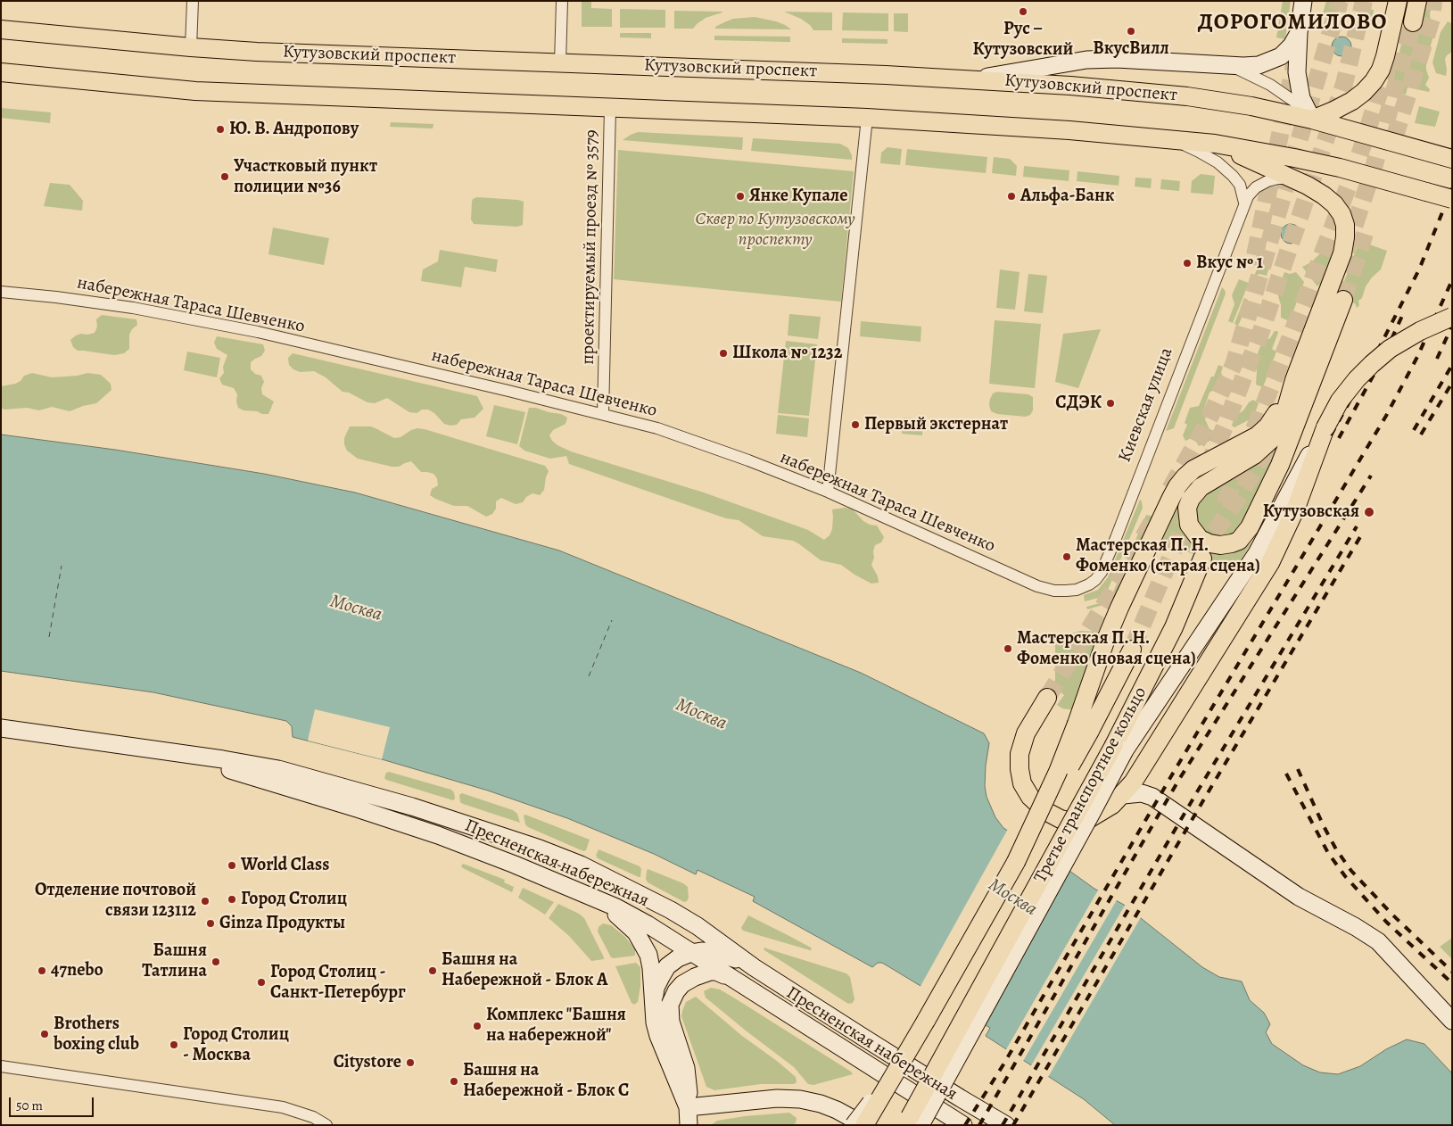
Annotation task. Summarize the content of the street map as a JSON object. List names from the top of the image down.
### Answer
{
  "streets": {
    "main road": ["Кутузовский проспект", "Третье транспортное кольцо", "Пресненская набережная"],
    "street": ["проектируемый проезд № 3579", "набережная Тараса Шевченко", "Киевская улица"]
  },
  "crossings": [
    ["проектируемый проезд № 3579", "набережная Тараса Шевченко"],
    ["набережная Тараса Шевченко", "Киевская улица"]
  ],
  "districts": ["ДОРОГОМИЛОВО"],
  "water": ["Москва"],
  "parks": ["Сквер по Кутузовскому проспекту"],
  "places": [
    "Рус – Кутузовский",
    "ВкусВилл",
    "Ю. В. Андропову",
    "Участковый пункт полиции №36",
    "Янке Купале",
    "Альфа-Банк",
    "Вкус № 1",
    "Школа № 1232",
    "СДЭК",
    "Первый экстернат",
    "Кутузовская",
    "Мастерская П. Н. Фоменко (старая сцена)",
    "Мастерская П. Н. Фоменко (новая сцена)",
    "World Class",
    "Город Столиц",
    "Отделение почтовой связи 123112",
    "Ginza Продукты",
    "Башня Татлина",
    "47nebo",
    "Башня на Набережной - Блок А",
    "Город Столиц - Санкт-Петербург",
    "Комплекс \"Башня на набережной\"",
    "Brothers boxing club",
    "Город Столиц - Москва",
    "Citystore",
    "Башня на Набережной - Блок С"
  ],
  "scale_bar": "50 m"
}
